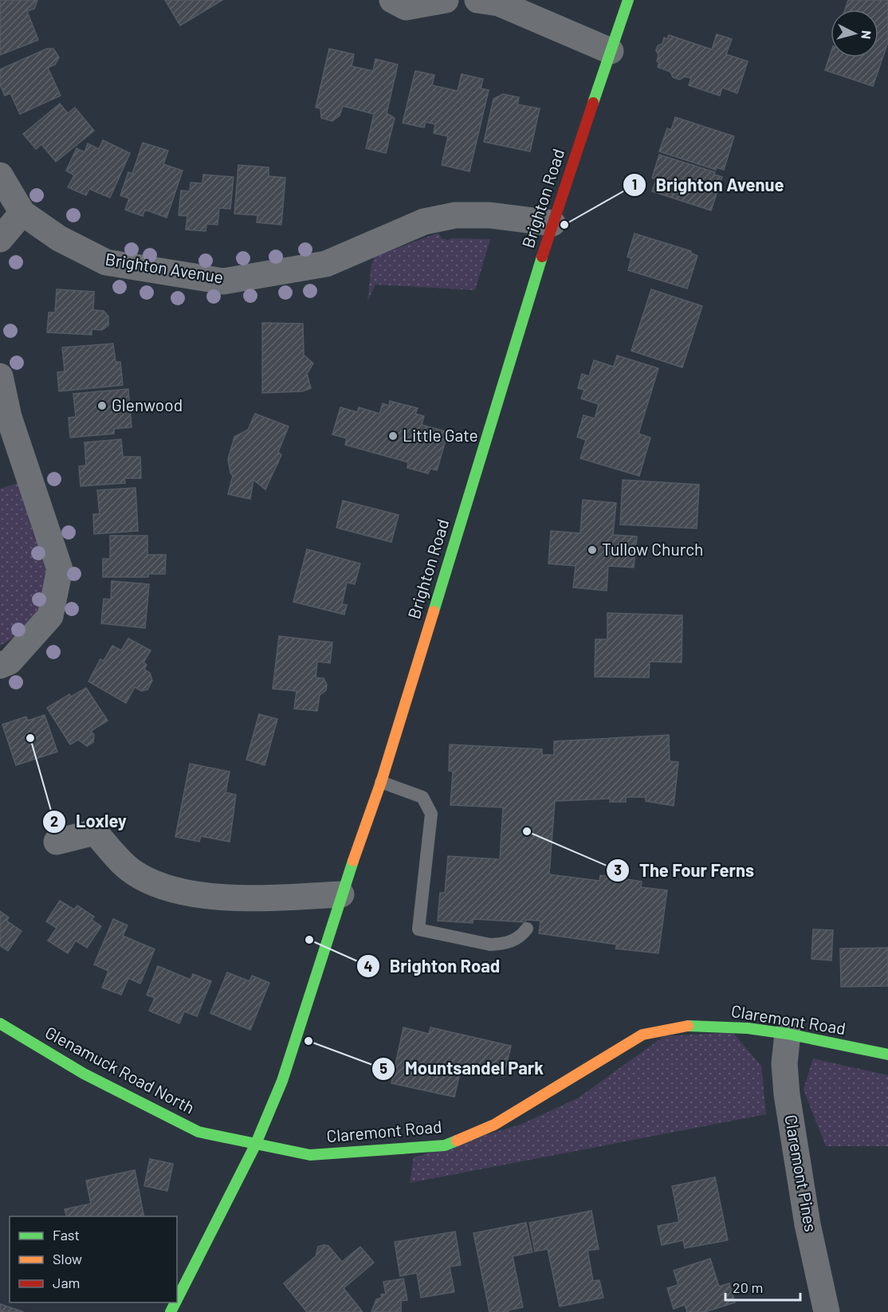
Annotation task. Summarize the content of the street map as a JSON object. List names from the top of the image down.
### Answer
{
  "streets": {
    "street": [
      "Brighton Road",
      "Brighton Avenue",
      "Claremont Road",
      "Glenamuck Road North",
      "Claremont Pines"
    ]
  },
  "crossings": [
    ["Brighton Road", "Brighton Avenue"],
    ["Brighton Road", "Claremont Road"],
    ["Brighton Road", "Glenamuck Road North"],
    ["Claremont Road", "Glenamuck Road North"],
    ["Claremont Road", "Claremont Pines"]
  ],
  "places": [
    "Brighton Avenue",
    "Glenwood",
    "Little Gate",
    "Tullow Church",
    "Loxley",
    "The Four Ferns",
    "Brighton Road",
    "Mountsandel Park"
  ],
  "legend": ["Fast", "Slow", "Jam"],
  "scale_bar": "20 m",
  "north": "right"
}
